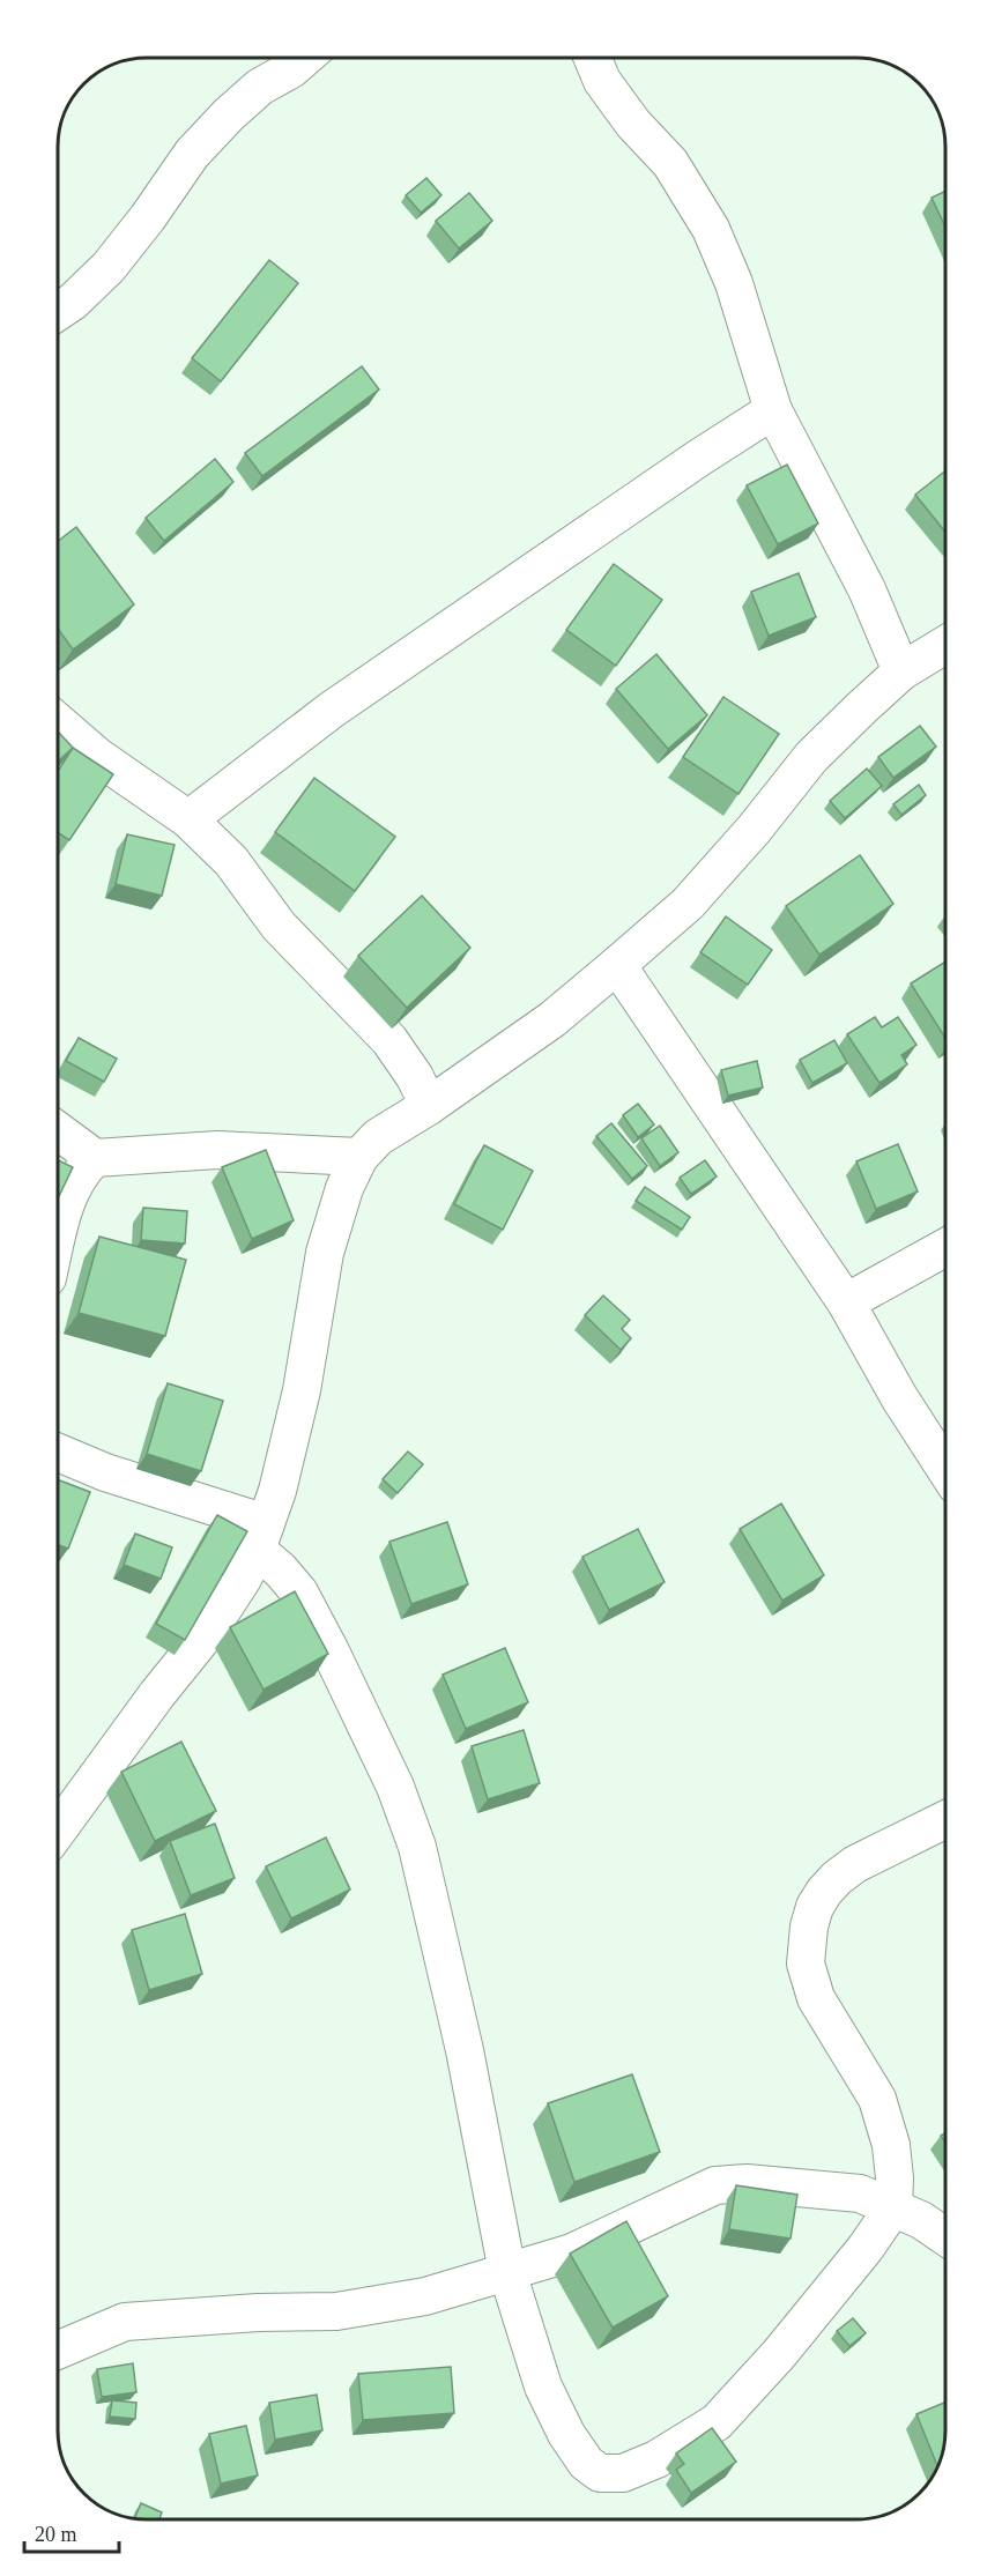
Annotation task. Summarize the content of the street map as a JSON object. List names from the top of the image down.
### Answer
{
  "scale_bar": "20 m"
}
